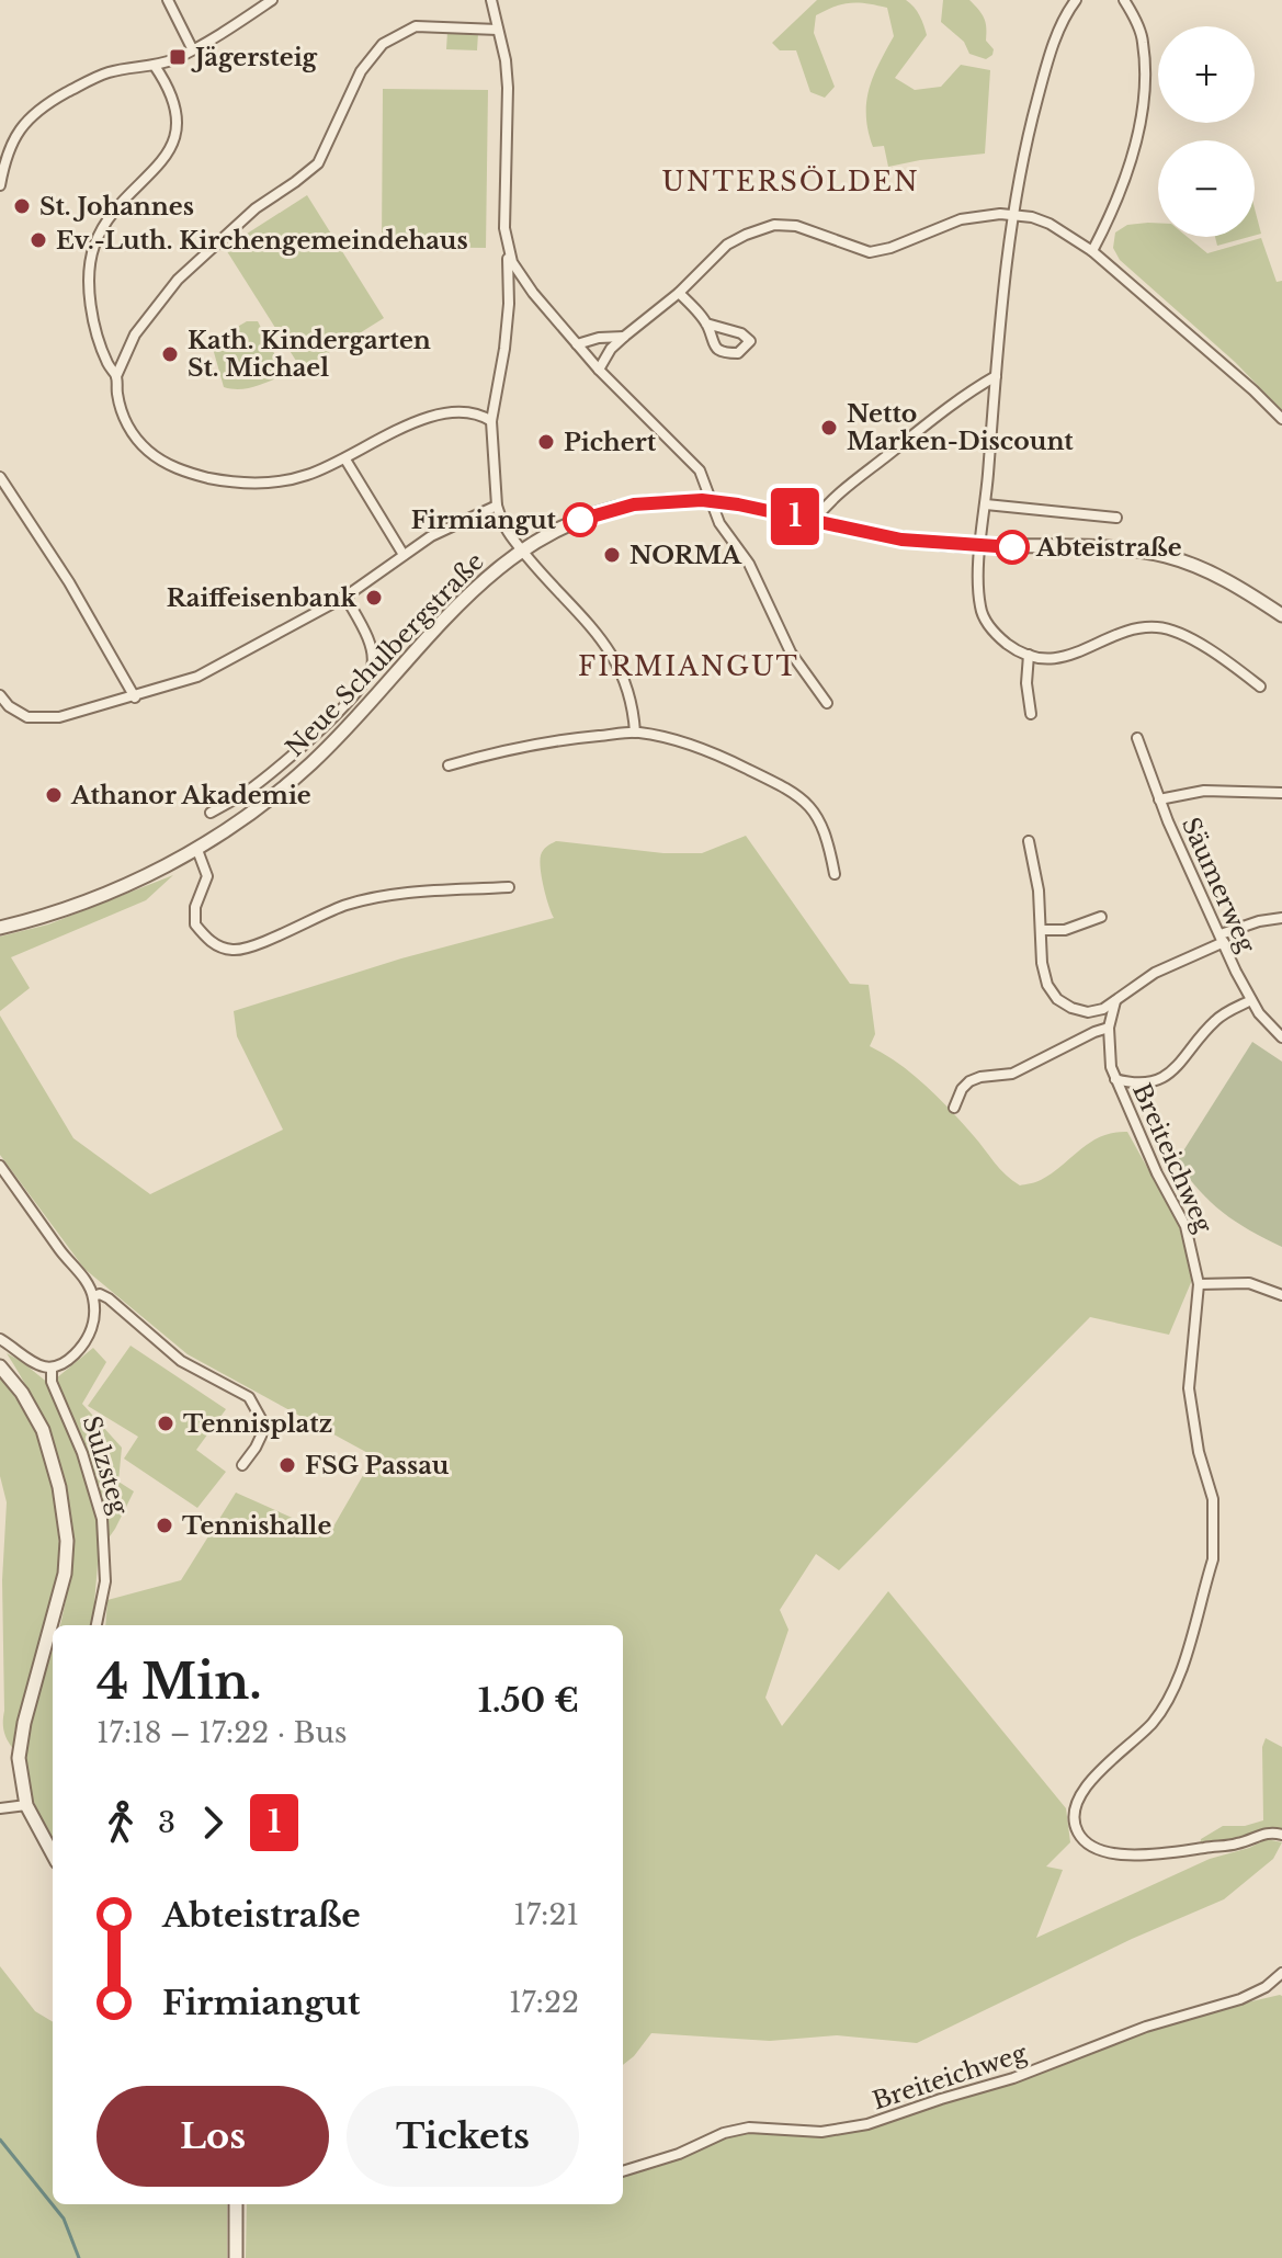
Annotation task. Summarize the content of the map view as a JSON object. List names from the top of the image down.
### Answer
{
  "streets": {
    "street": [
      "Neue Schulbergstraße",
      "Säumerweg",
      "Breiteichweg",
      "Sulzsteg"
    ]
  },
  "districts": ["UNTERSÖLDEN", "FIRMIANGUT"],
  "places": {
    "transit": ["Jägersteig"],
    "other": [
      "St. Johannes",
      "Ev.-Luth. Kirchengemeindehaus",
      "Kath. Kindergarten St. Michael",
      "Netto Marken-Discount",
      "Pichert",
      "Firmiangut",
      "Abteistraße",
      "NORMA",
      "Raiffeisenbank",
      "Athanor Akademie",
      "Tennisplatz",
      "FSG Passau",
      "Tennishalle"
    ]
  },
  "lines": ["bus line 1"],
  "page": {
    "on_map": "1",
    "map_buttons": ["+", "−"],
    "heading": ["4 Min.", "17:18 – 17:22 · Bus", "1.50 €"],
    "legs": ["3", "1"],
    "list": [
      {
        "name": "Abteistraße",
        "value": "17:21"
      },
      {
        "name": "Firmiangut",
        "value": "17:22"
      }
    ],
    "buttons": ["Los", "Tickets"]
  }
}
